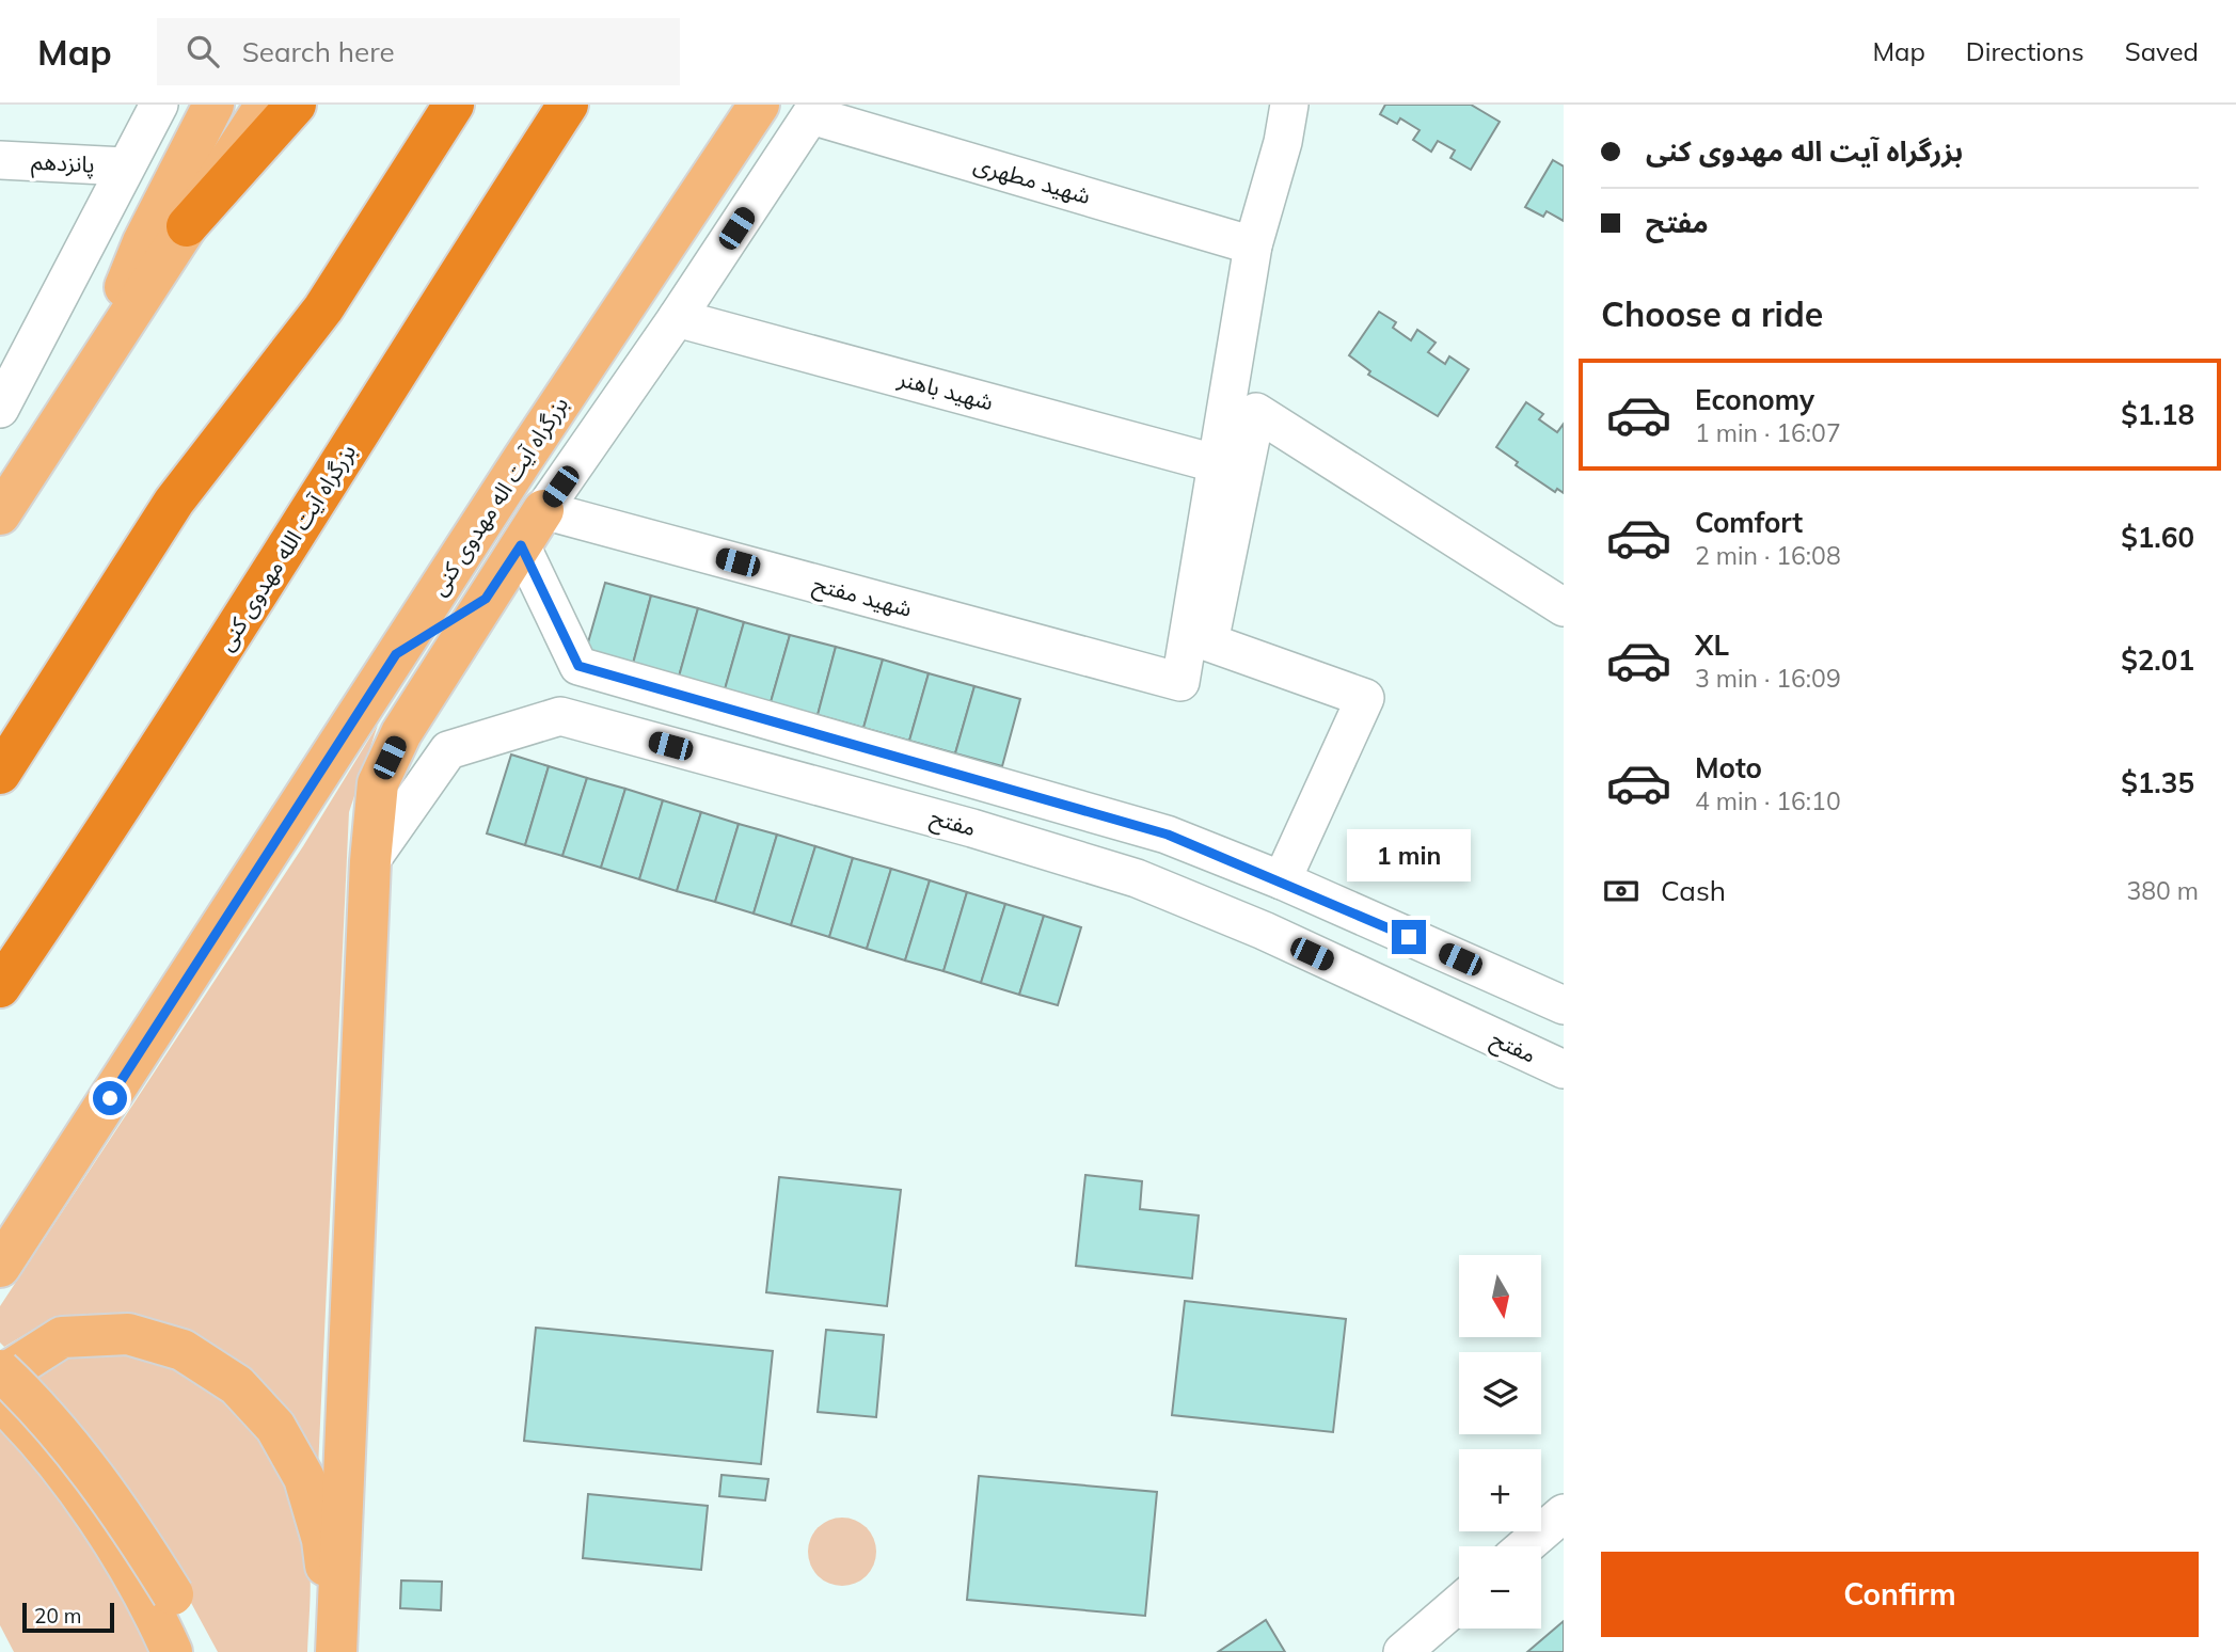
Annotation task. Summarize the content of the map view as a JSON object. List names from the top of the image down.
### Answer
{
  "streets": {
    "highway": ["بزرگراه آیت الله مهدوی کنی"],
    "main road": ["بزرگراه آیت اله مهدوی کنی"],
    "street": [
      "پانزدهم",
      "شهید مطهری",
      "شهید باهنر",
      "شهید مفتح",
      "مفتح"
    ]
  },
  "crossings": [
    ["شهید باهنر", "شهید مفتح"]
  ],
  "scale_bar": "20 m",
  "north": "bottom",
  "page": {
    "header": "Map",
    "search": "Search here",
    "nav": ["Map", "Directions", "Saved"],
    "banner": ["بزرگراه آیت اله مهدوی کنی", "مفتح"],
    "heading": "Choose a ride",
    "list": [
      {
        "name": "Economy",
        "note": "1 min · 16:07",
        "value": "$1.18"
      },
      {
        "name": "Comfort",
        "note": "2 min · 16:08",
        "value": "$1.60"
      },
      {
        "name": "XL",
        "note": "3 min · 16:09",
        "value": "$2.01"
      },
      {
        "name": "Moto",
        "note": "4 min · 16:10",
        "value": "$1.35"
      }
    ],
    "bubble": "1 min",
    "pay": ["Cash", "380 m"],
    "map_buttons": ["+", "−"],
    "buttons": "Confirm",
    "scale": "20 m"
  }
}
